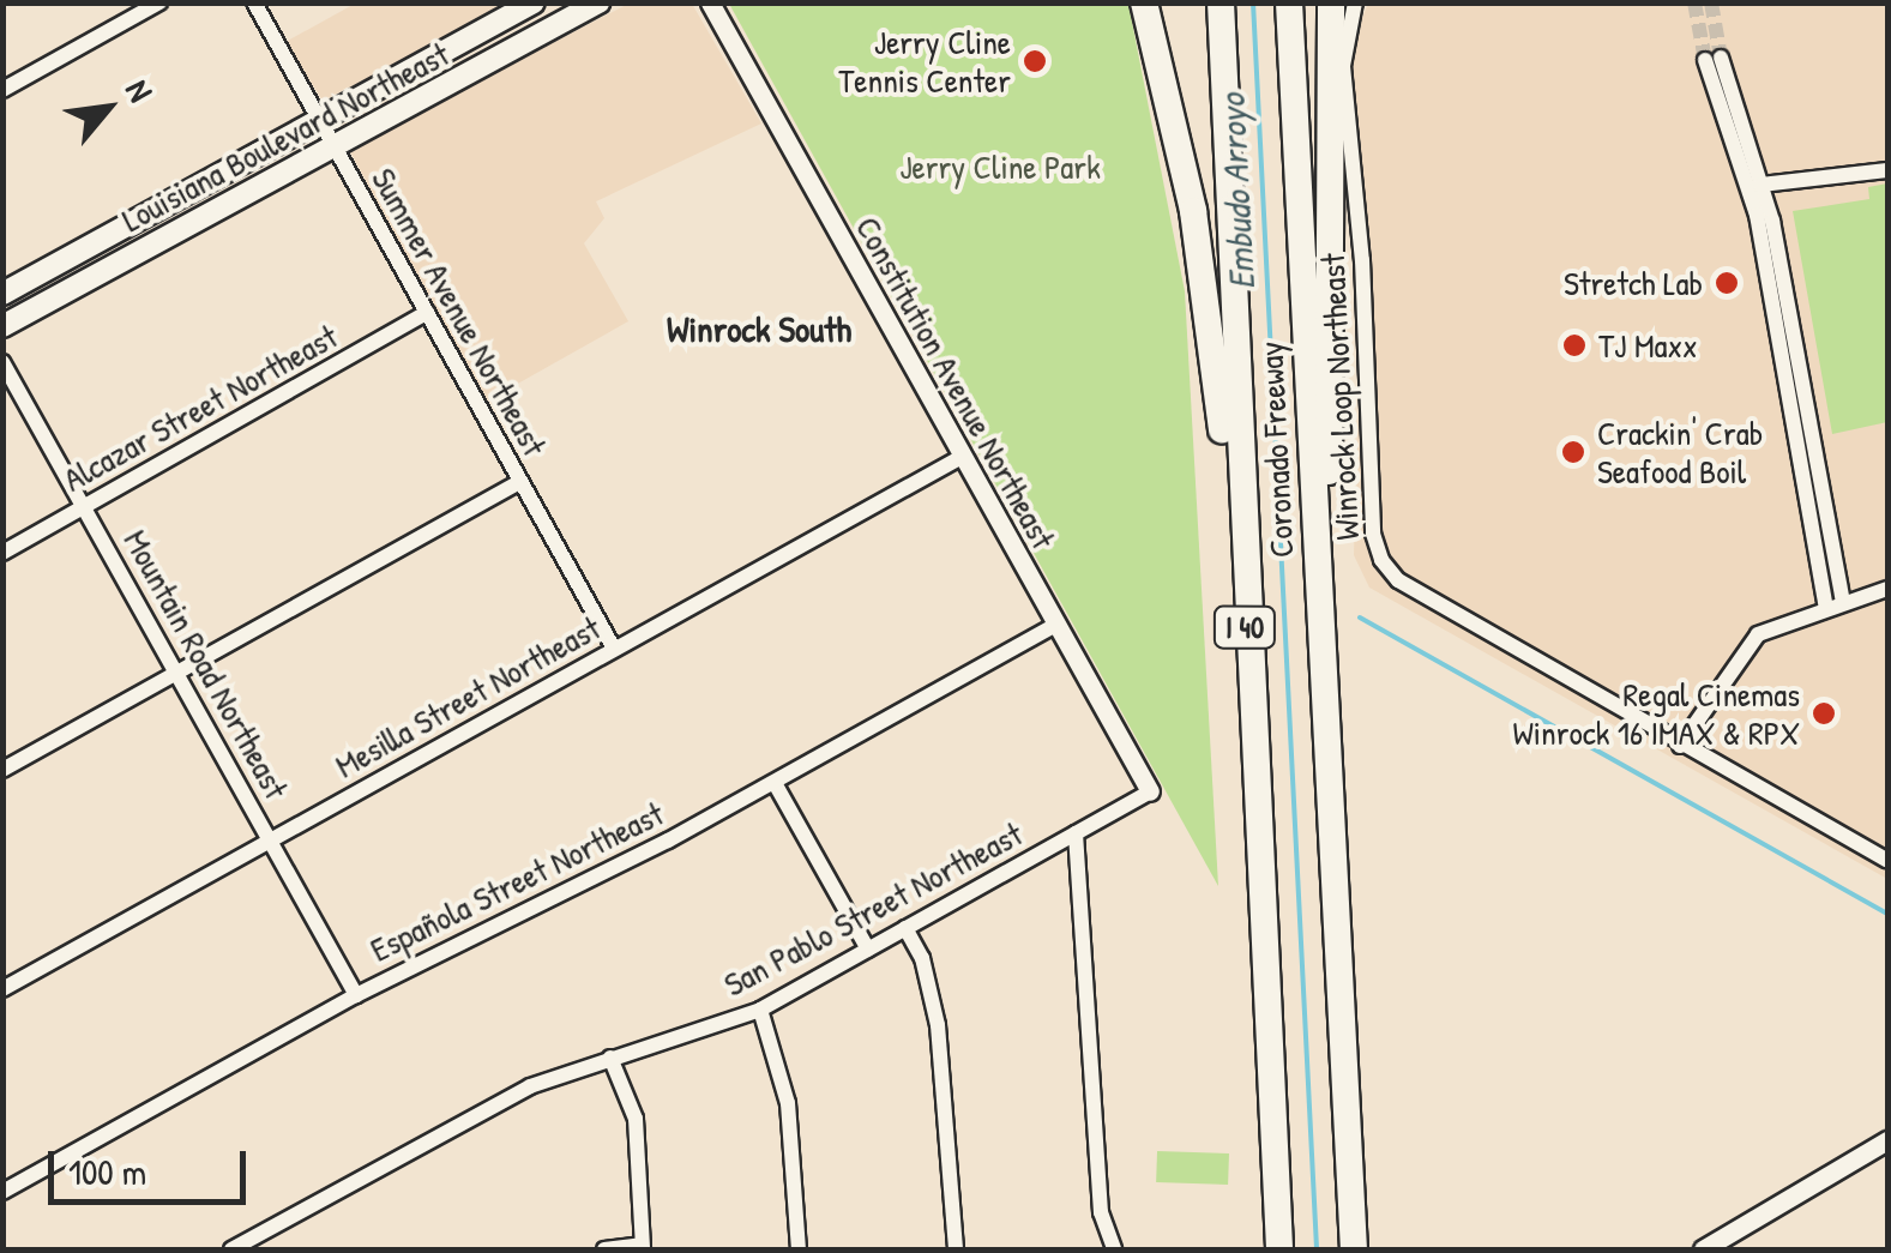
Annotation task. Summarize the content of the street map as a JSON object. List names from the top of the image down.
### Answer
{
  "streets": {
    "highway": ["Coronado Freeway", "I 40"],
    "main road": ["Louisiana Boulevard Northeast"],
    "street": [
      "Summer Avenue Northeast",
      "Constitution Avenue Northeast",
      "Winrock Loop Northeast",
      "Alcazar Street Northeast",
      "Mountain Road Northeast",
      "Mesilla Street Northeast",
      "Española Street Northeast",
      "San Pablo Street Northeast"
    ]
  },
  "crossings": [
    ["Louisiana Boulevard Northeast", "Summer Avenue Northeast"],
    ["Summer Avenue Northeast", "Alcazar Street Northeast"],
    ["Summer Avenue Northeast", "Mesilla Street Northeast"],
    ["Constitution Avenue Northeast", "Mesilla Street Northeast"],
    ["Constitution Avenue Northeast", "Española Street Northeast"],
    ["Constitution Avenue Northeast", "San Pablo Street Northeast"],
    ["Alcazar Street Northeast", "Mountain Road Northeast"],
    ["Mountain Road Northeast", "Mesilla Street Northeast"],
    ["Mountain Road Northeast", "Española Street Northeast"]
  ],
  "districts": ["Winrock South"],
  "water": ["Embudo Arroyo"],
  "parks": ["Jerry Cline Park"],
  "places": [
    "Jerry Cline Tennis Center",
    "Stretch Lab",
    "TJ Maxx",
    "Crackin' Crab Seafood Boil",
    "Regal Cinemas Winrock 16 IMAX & RPX"
  ],
  "scale_bar": "100 m",
  "north": "top right"
}
